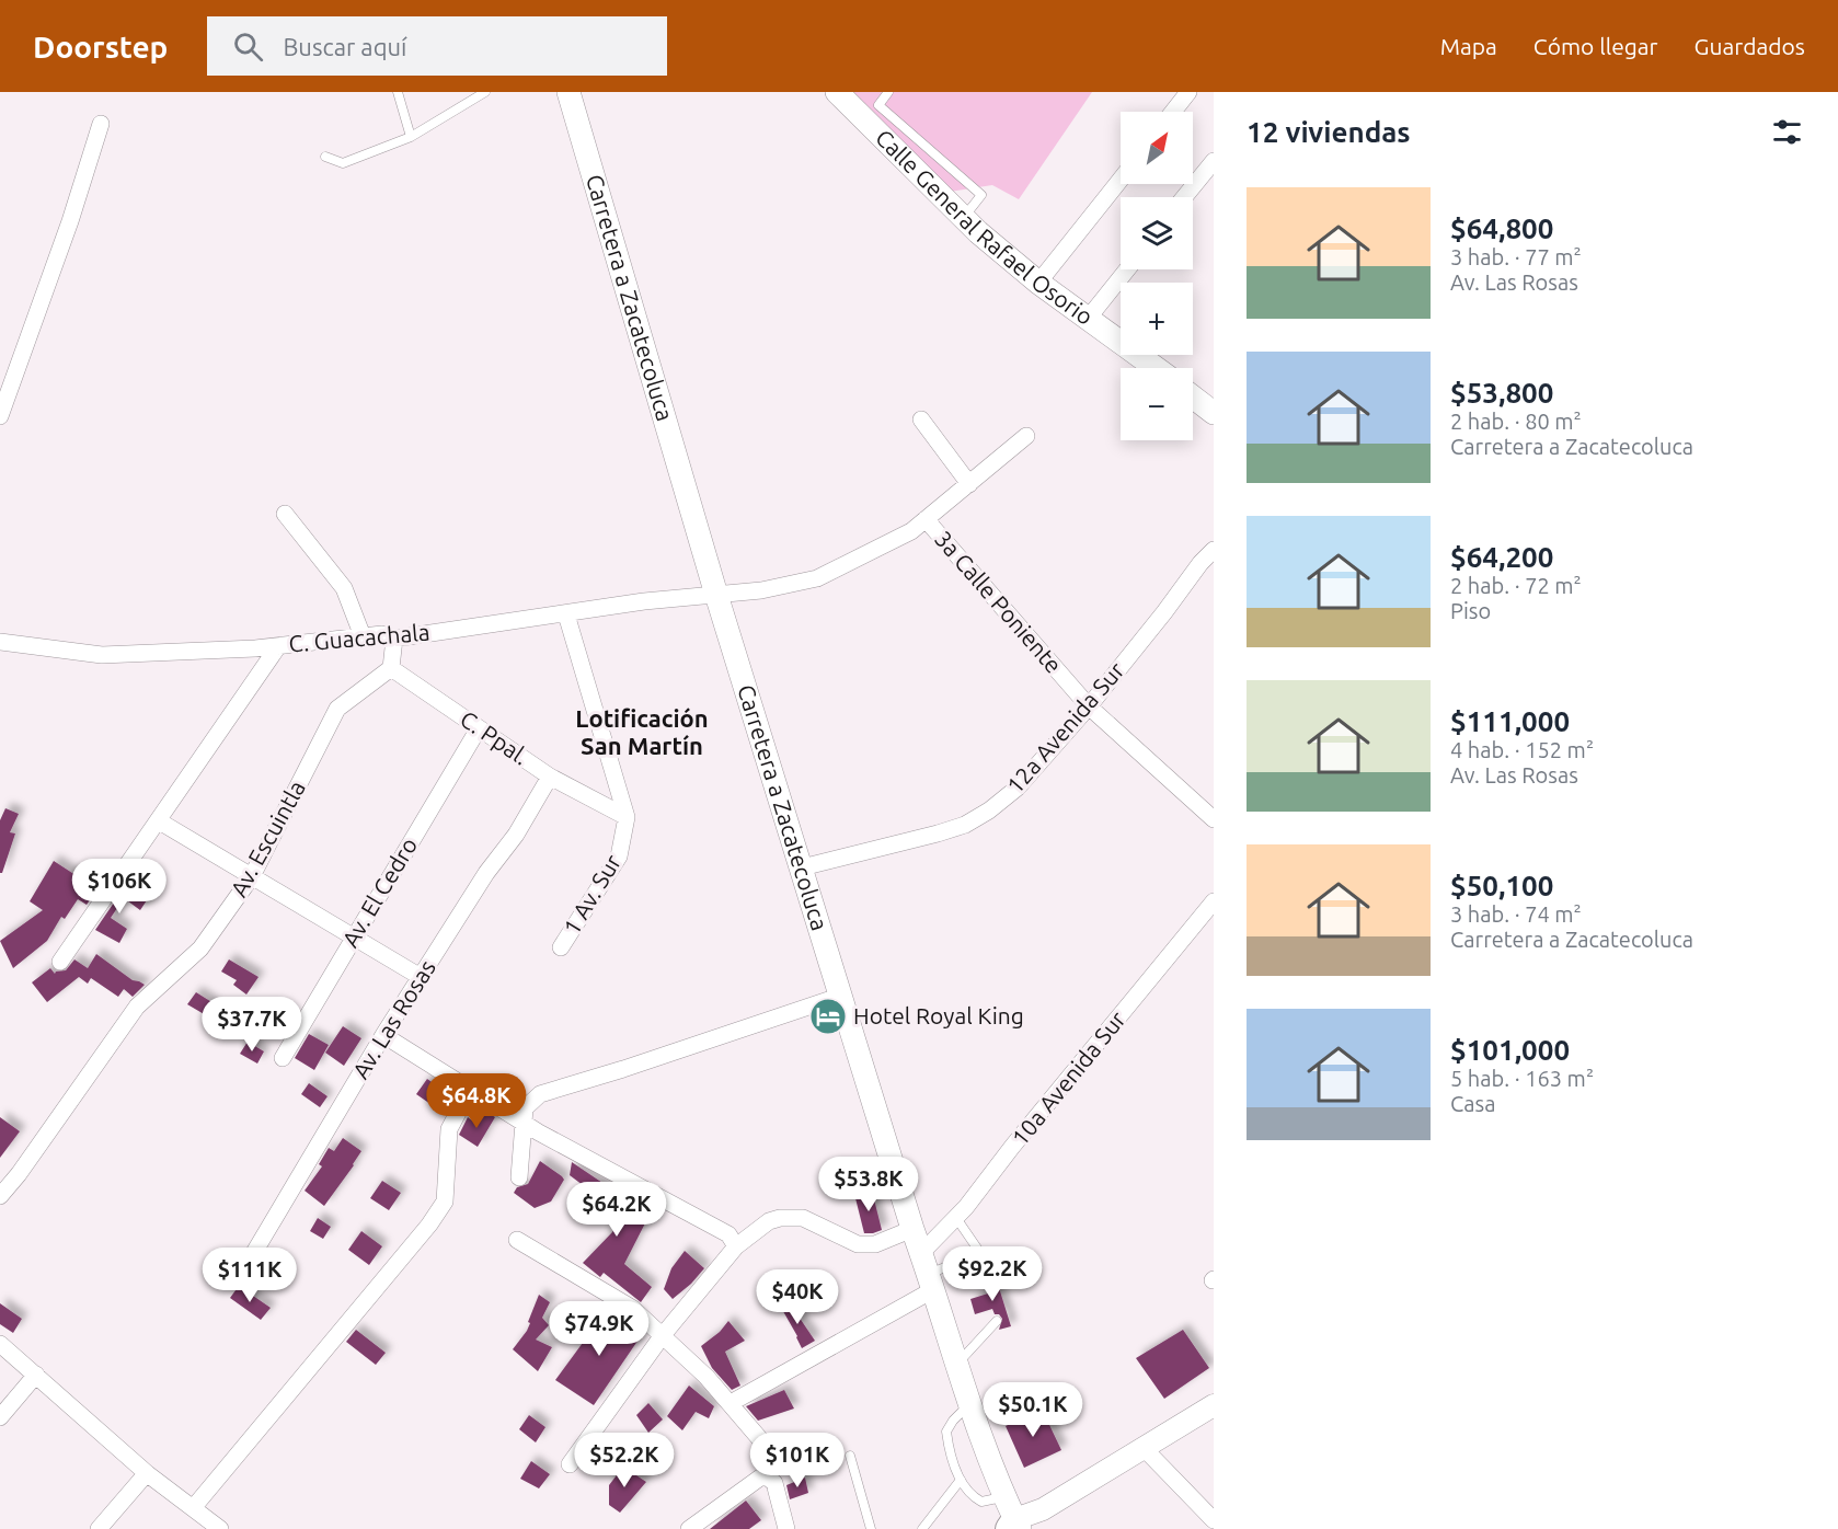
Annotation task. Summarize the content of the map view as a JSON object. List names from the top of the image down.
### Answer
{
  "streets": {
    "main road": ["Calle General Rafael Osorio", "Carretera a Zacatecoluca"],
    "street": [
      "3a Calle Poniente",
      "C. Guacachala",
      "12a Avenida Sur",
      "C. Ppal.",
      "Av. Escuintla",
      "Av. El Cedro",
      "1 Av. Sur",
      "Av. Las Rosas",
      "10a Avenida Sur"
    ]
  },
  "crossings": [
    ["Carretera a Zacatecoluca", "C. Guacachala"],
    ["Carretera a Zacatecoluca", "12a Avenida Sur"],
    ["Carretera a Zacatecoluca", "10a Avenida Sur"],
    ["3a Calle Poniente", "C. Guacachala"],
    ["3a Calle Poniente", "12a Avenida Sur"],
    ["C. Guacachala", "1 Av. Sur"],
    ["C. Ppal.", "Av. Escuintla"],
    ["C. Ppal.", "Av. El Cedro"],
    ["C. Ppal.", "1 Av. Sur"],
    ["C. Ppal.", "Av. Las Rosas"]
  ],
  "districts": ["Lotificación San Martín"],
  "places": {
    "hotel": ["Hotel Royal King"]
  },
  "north": "top right",
  "page": {
    "header": "Doorstep",
    "search": "Buscar aquí",
    "nav": ["Mapa", "Cómo llegar", "Guardados"],
    "heading": "12 viviendas",
    "map_buttons": ["+", "−"],
    "list": [
      {
        "name": "$64,800",
        "note": "3 hab. · 77 m² · Av. Las Rosas"
      },
      {
        "name": "$53,800",
        "note": "2 hab. · 80 m² · Carretera a Zacatecoluca"
      },
      {
        "name": "$64,200",
        "note": "2 hab. · 72 m² · Piso"
      },
      {
        "name": "$111,000",
        "note": "4 hab. · 152 m² · Av. Las Rosas"
      },
      {
        "name": "$50,100",
        "note": "3 hab. · 74 m² · Carretera a Zacatecoluca"
      },
      {
        "name": "$101,000",
        "note": "5 hab. · 163 m² · Casa"
      }
    ],
    "price": [
      "$106K",
      "$37.7K",
      "$64.8K",
      "$53.8K",
      "$64.2K",
      "$92.2K",
      "$111K",
      "$40K",
      "$74.9K",
      "$50.1K",
      "$52.2K",
      "$101K"
    ]
  }
}
